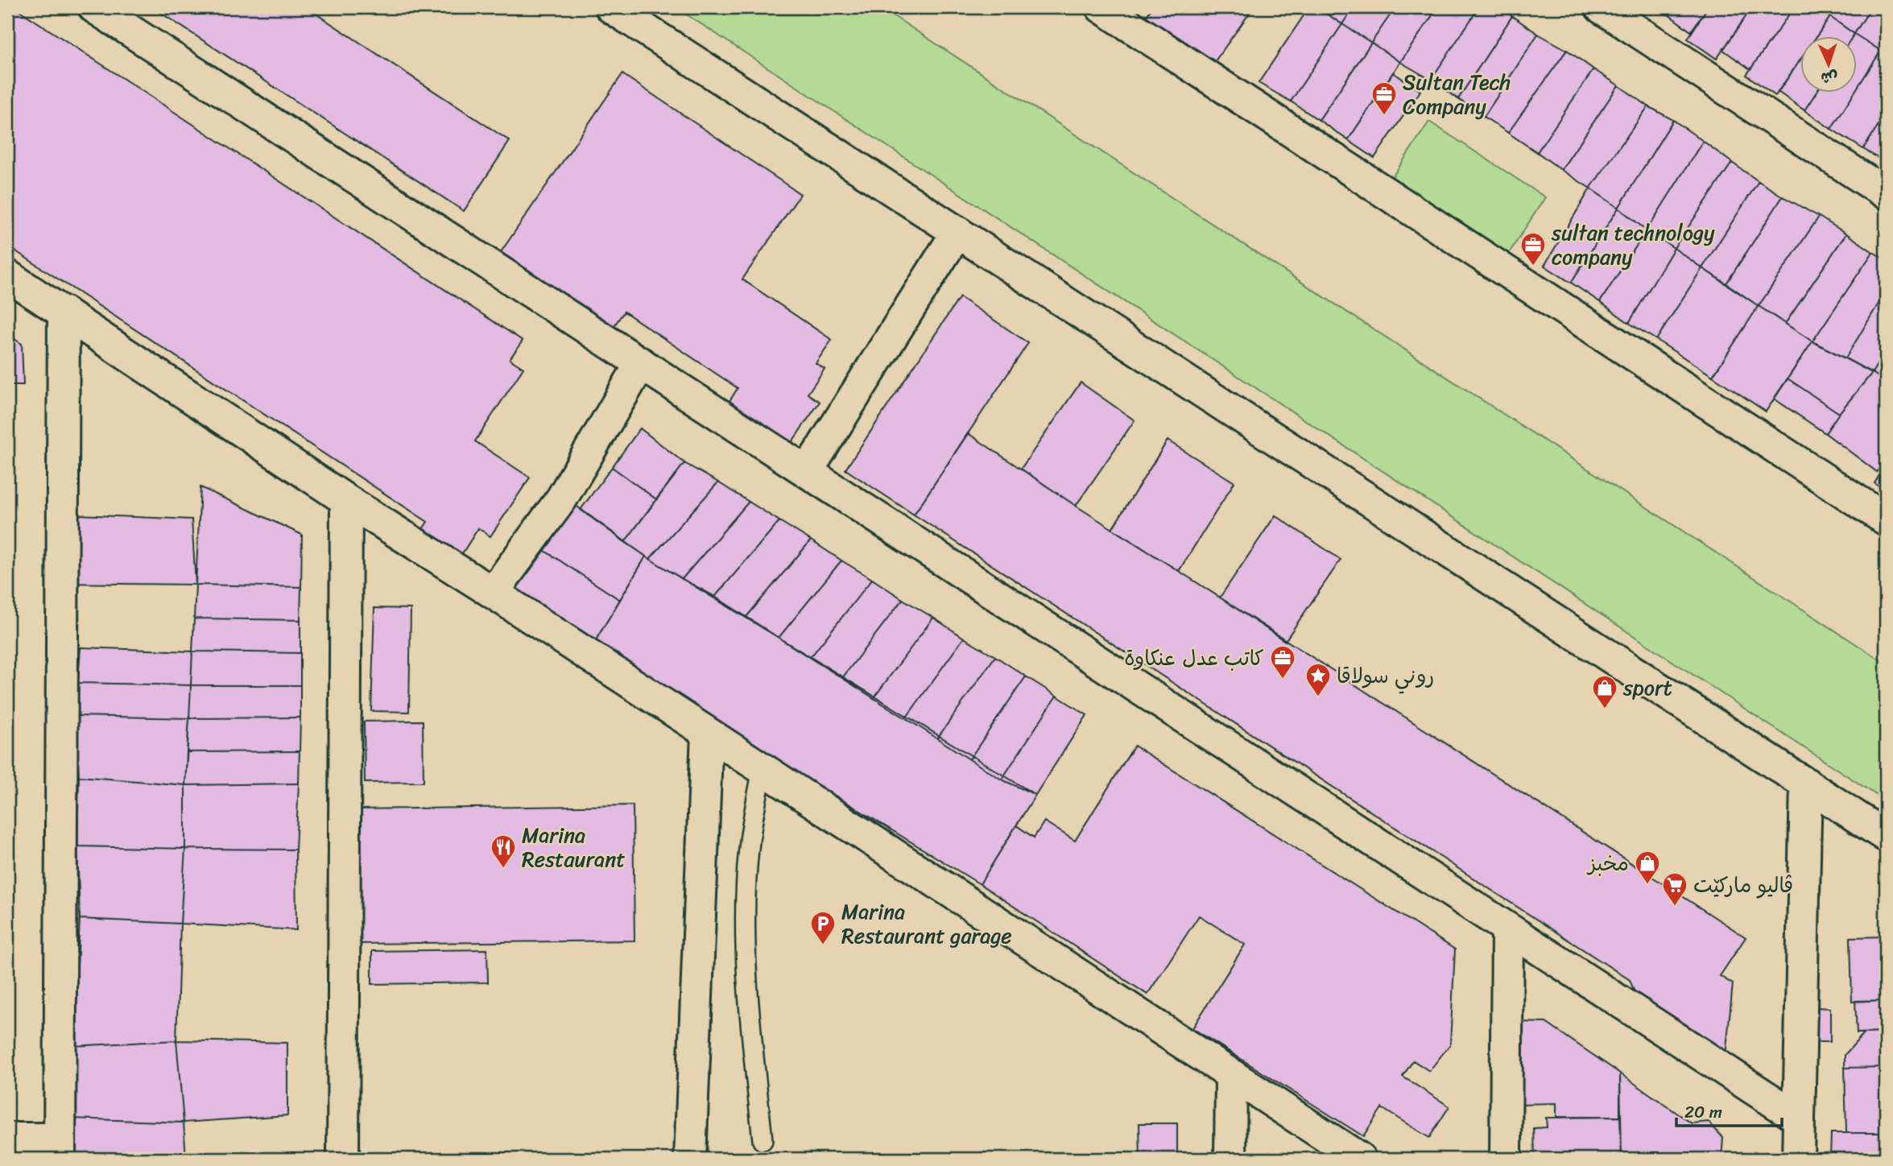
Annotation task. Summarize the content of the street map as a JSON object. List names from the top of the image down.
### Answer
{
  "places": {
    "office": ["Sultan Tech Company", "sultan technology company", "كاتب عدل عنكاوة"],
    "place": ["روني سولاقا"],
    "shop": ["sport", "مخبز"],
    "restaurant": ["Marina Restaurant"],
    "supermarket": ["ڤالیو مارکێت"],
    "parking": ["Marina Restaurant garage"]
  },
  "scale_bar": "20 m",
  "north": "bottom"
}
